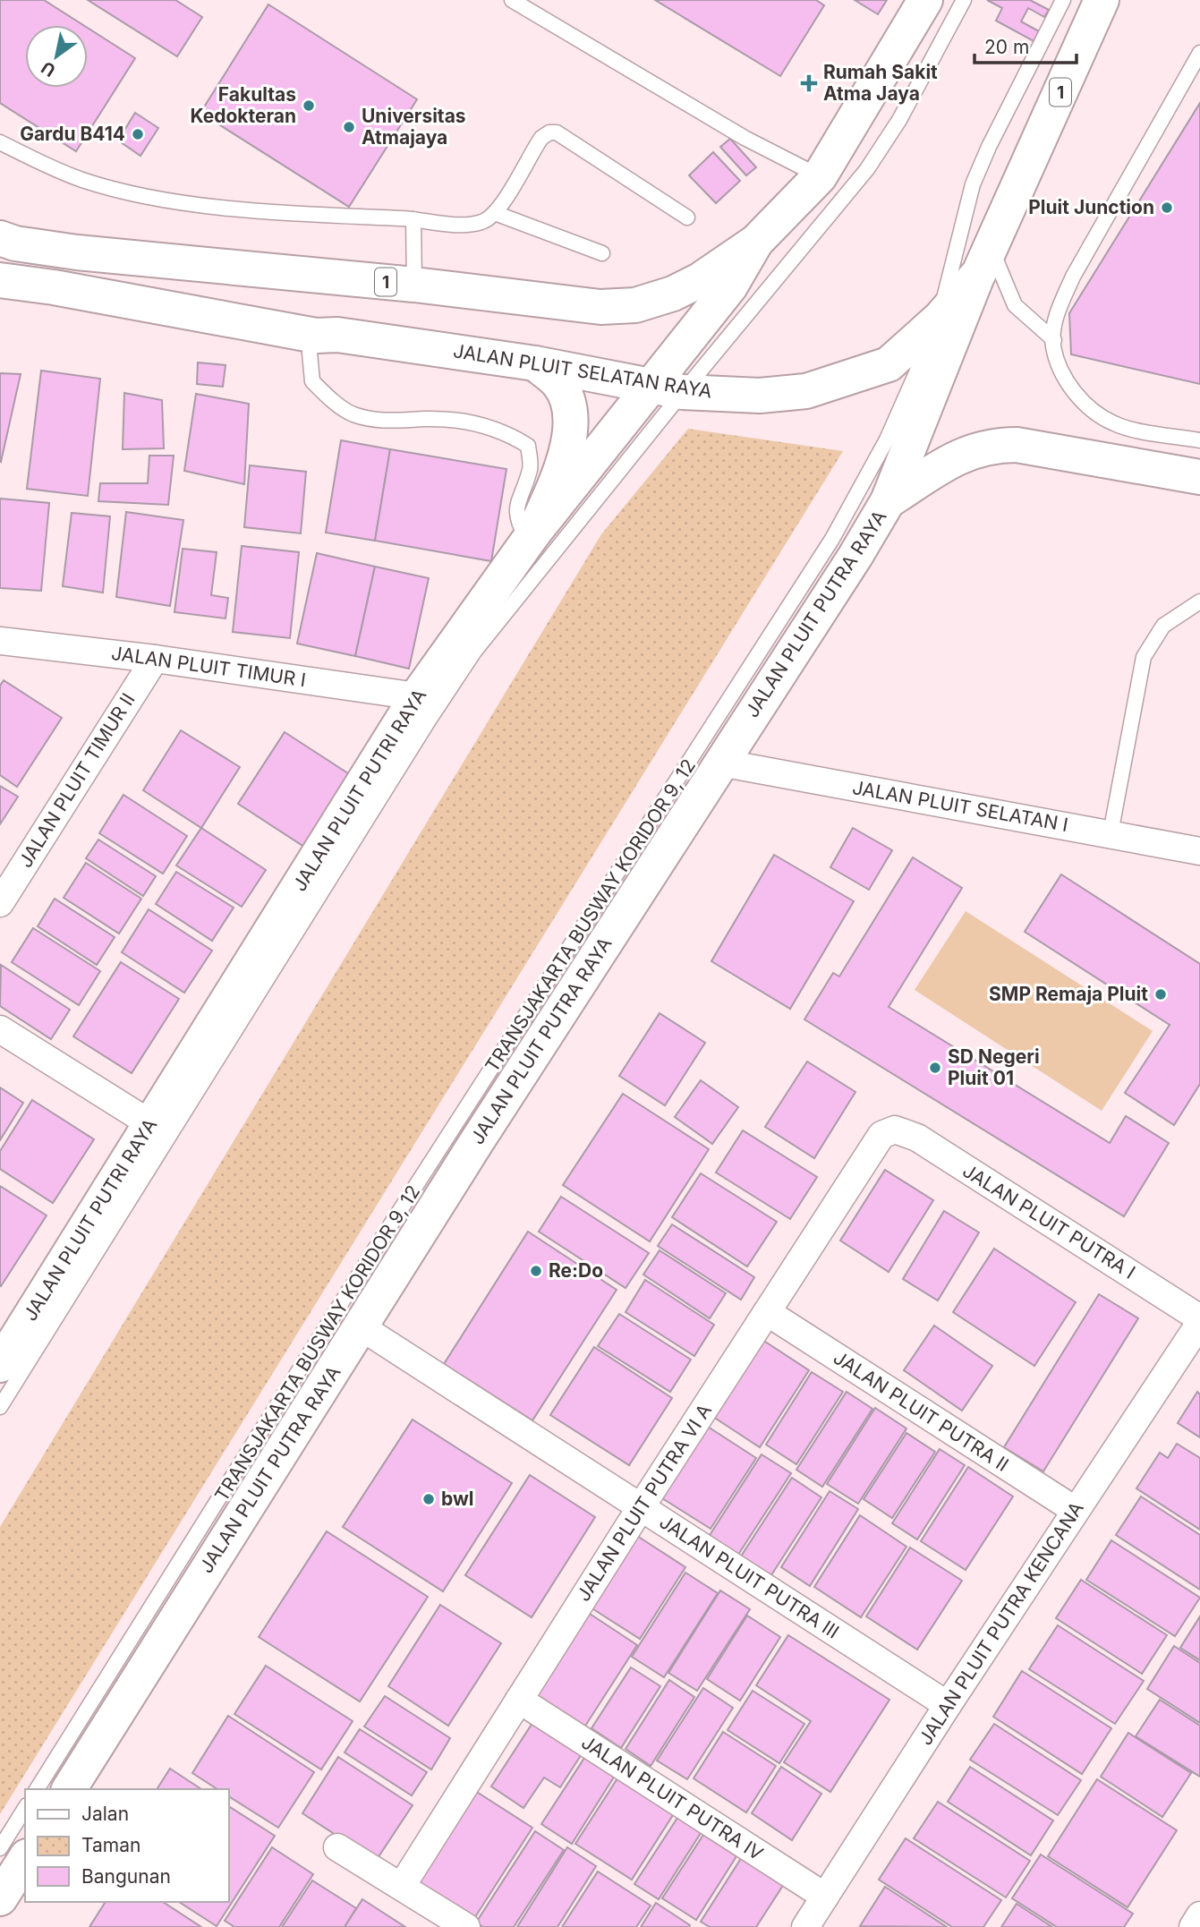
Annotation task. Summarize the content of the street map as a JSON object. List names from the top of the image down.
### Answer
{
  "streets": {
    "main road": [
      "1",
      "JALAN PLUIT SELATAN RAYA",
      "JALAN PLUIT PUTRA RAYA",
      "JALAN PLUIT PUTRI RAYA"
    ],
    "street": [
      "JALAN PLUIT TIMUR I",
      "JALAN PLUIT TIMUR II",
      "JALAN PLUIT SELATAN I",
      "JALAN PLUIT PUTRA I",
      "JALAN PLUIT PUTRA II",
      "JALAN PLUIT PUTRA VI A",
      "JALAN PLUIT PUTRA III",
      "JALAN PLUIT PUTRA KENCANA",
      "JALAN PLUIT PUTRA IV"
    ],
    "lane": ["TRANSJAKARTA BUSWAY KORIDOR 9, 12"]
  },
  "crossings": [
    ["1", "JALAN PLUIT PUTRI RAYA"],
    ["JALAN PLUIT SELATAN RAYA", "JALAN PLUIT PUTRA RAYA"],
    ["JALAN PLUIT SELATAN RAYA", "JALAN PLUIT PUTRI RAYA"],
    ["JALAN PLUIT SELATAN RAYA", "TRANSJAKARTA BUSWAY KORIDOR 9, 12"],
    ["JALAN PLUIT PUTRA RAYA", "JALAN PLUIT SELATAN I"],
    ["JALAN PLUIT PUTRA RAYA", "JALAN PLUIT PUTRA III"],
    ["JALAN PLUIT TIMUR I", "JALAN PLUIT TIMUR II"],
    ["JALAN PLUIT TIMUR I", "JALAN PLUIT PUTRI RAYA"],
    ["JALAN PLUIT PUTRA I", "JALAN PLUIT PUTRA VI A"],
    ["JALAN PLUIT PUTRA I", "JALAN PLUIT PUTRA KENCANA"],
    ["JALAN PLUIT PUTRA II", "JALAN PLUIT PUTRA VI A"],
    ["JALAN PLUIT PUTRA II", "JALAN PLUIT PUTRA KENCANA"],
    ["JALAN PLUIT PUTRA VI A", "JALAN PLUIT PUTRA III"],
    ["JALAN PLUIT PUTRA VI A", "JALAN PLUIT PUTRA IV"],
    ["JALAN PLUIT PUTRA III", "JALAN PLUIT PUTRA KENCANA"],
    ["JALAN PLUIT PUTRA KENCANA", "JALAN PLUIT PUTRA IV"]
  ],
  "places": {
    "health": ["Rumah Sakit Atma Jaya"],
    "other": [
      "Fakultas Kedokteran",
      "Universitas Atmajaya",
      "Gardu B414",
      "Pluit Junction",
      "SMP Remaja Pluit",
      "SD Negeri Pluit 01",
      "Re:Do",
      "bwl"
    ]
  },
  "legend": ["Jalan", "Taman", "Bangunan"],
  "scale_bar": "20 m",
  "north": "bottom left"
}
